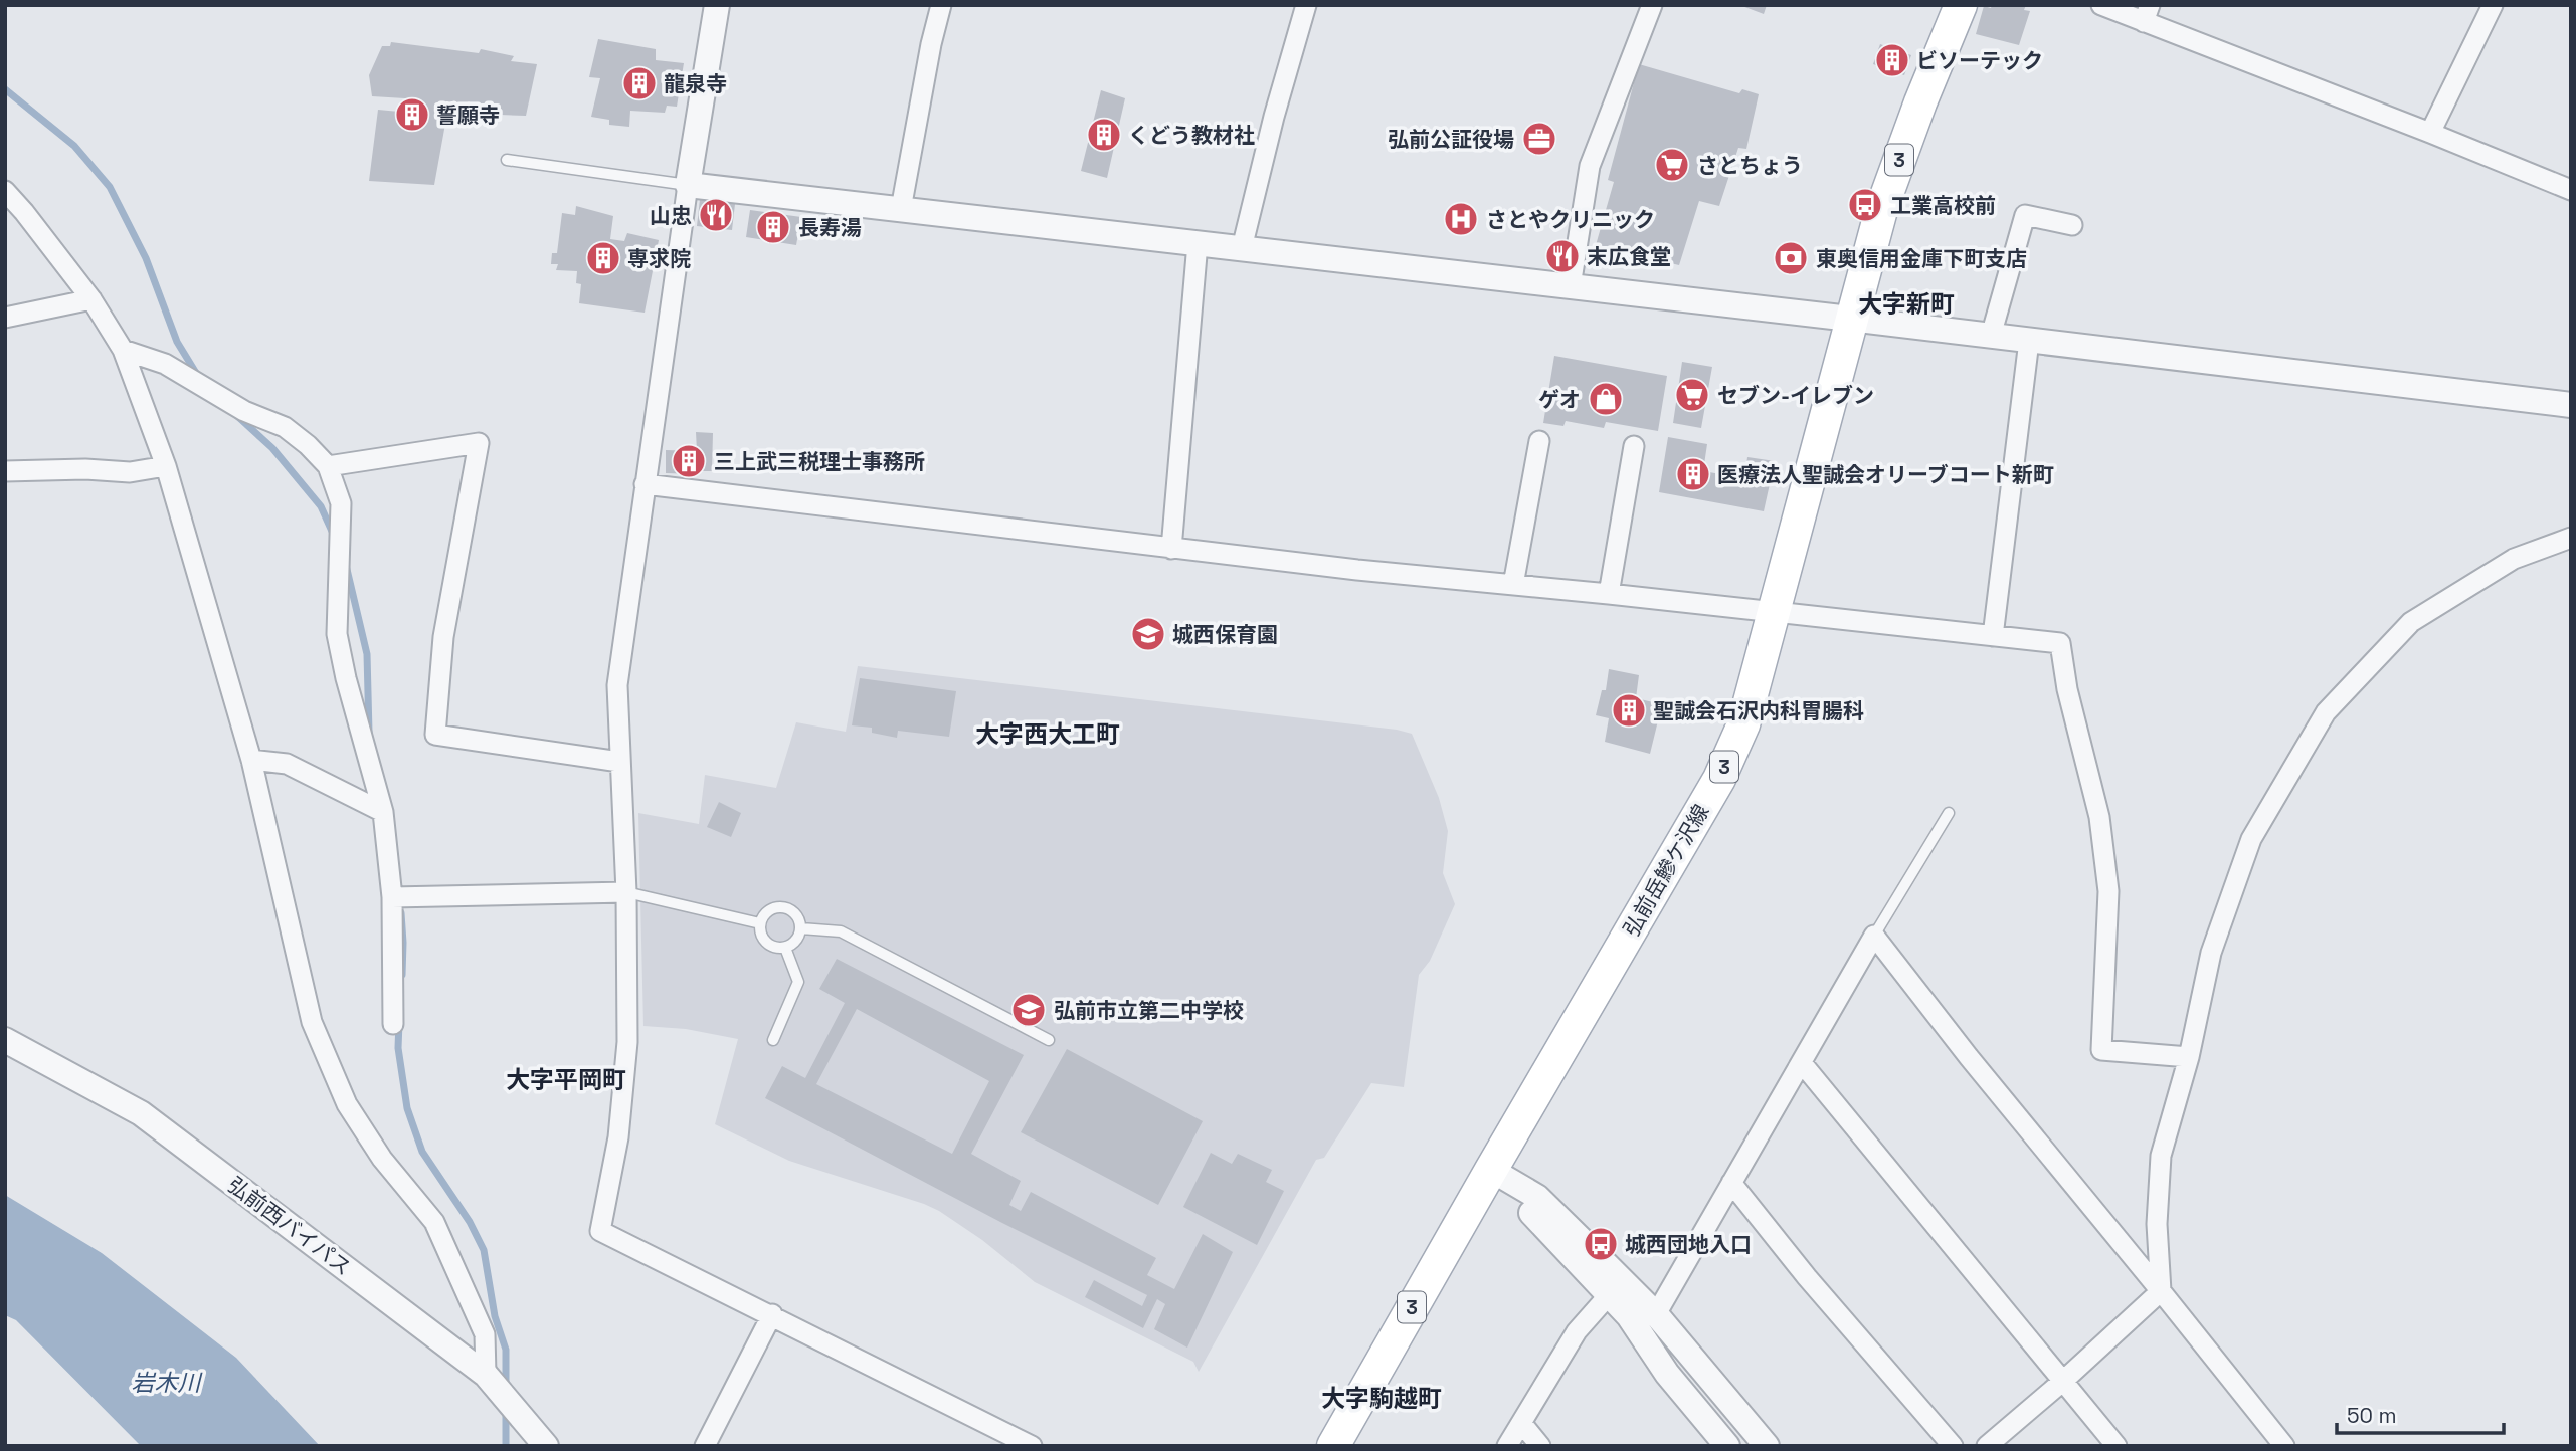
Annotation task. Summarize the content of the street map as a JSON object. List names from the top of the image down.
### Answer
{
  "streets": {
    "main road": ["3", "弘前岳鰺ケ沢線"],
    "street": ["弘前西バイパス"]
  },
  "districts": [
    "大字新町",
    "大字西大工町",
    "大字平岡町",
    "大字駒越町"
  ],
  "water": ["岩木川"],
  "places": {
    "building": [
      "ビソーテック",
      "龍泉寺",
      "誓願寺",
      "くどう教材社",
      "長寿湯",
      "専求院",
      "三上武三税理士事務所",
      "医療法人聖誠会オリーブコート新町",
      "聖誠会石沢内科胃腸科"
    ],
    "office": ["弘前公証役場"],
    "supermarket": ["さとちょう", "セブン-イレブン"],
    "bus stop": ["工業高校前", "城西団地入口"],
    "restaurant": ["山忠", "末広食堂"],
    "hospital": ["さとやクリニック"],
    "bank": ["東奥信用金庫下町支店"],
    "shop": ["ゲオ"],
    "school or university": ["城西保育園", "弘前市立第二中学校"]
  },
  "scale_bar": "50 m"
}
